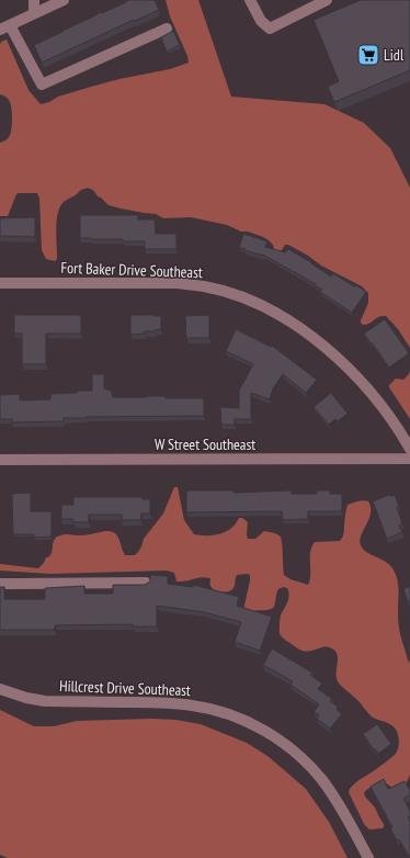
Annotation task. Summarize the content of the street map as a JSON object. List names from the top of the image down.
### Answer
{
  "streets": {
    "street": ["Fort Baker Drive Southeast", "W Street Southeast", "Hillcrest Drive Southeast"]
  },
  "places": {
    "supermarket": ["Lidl"]
  }
}
